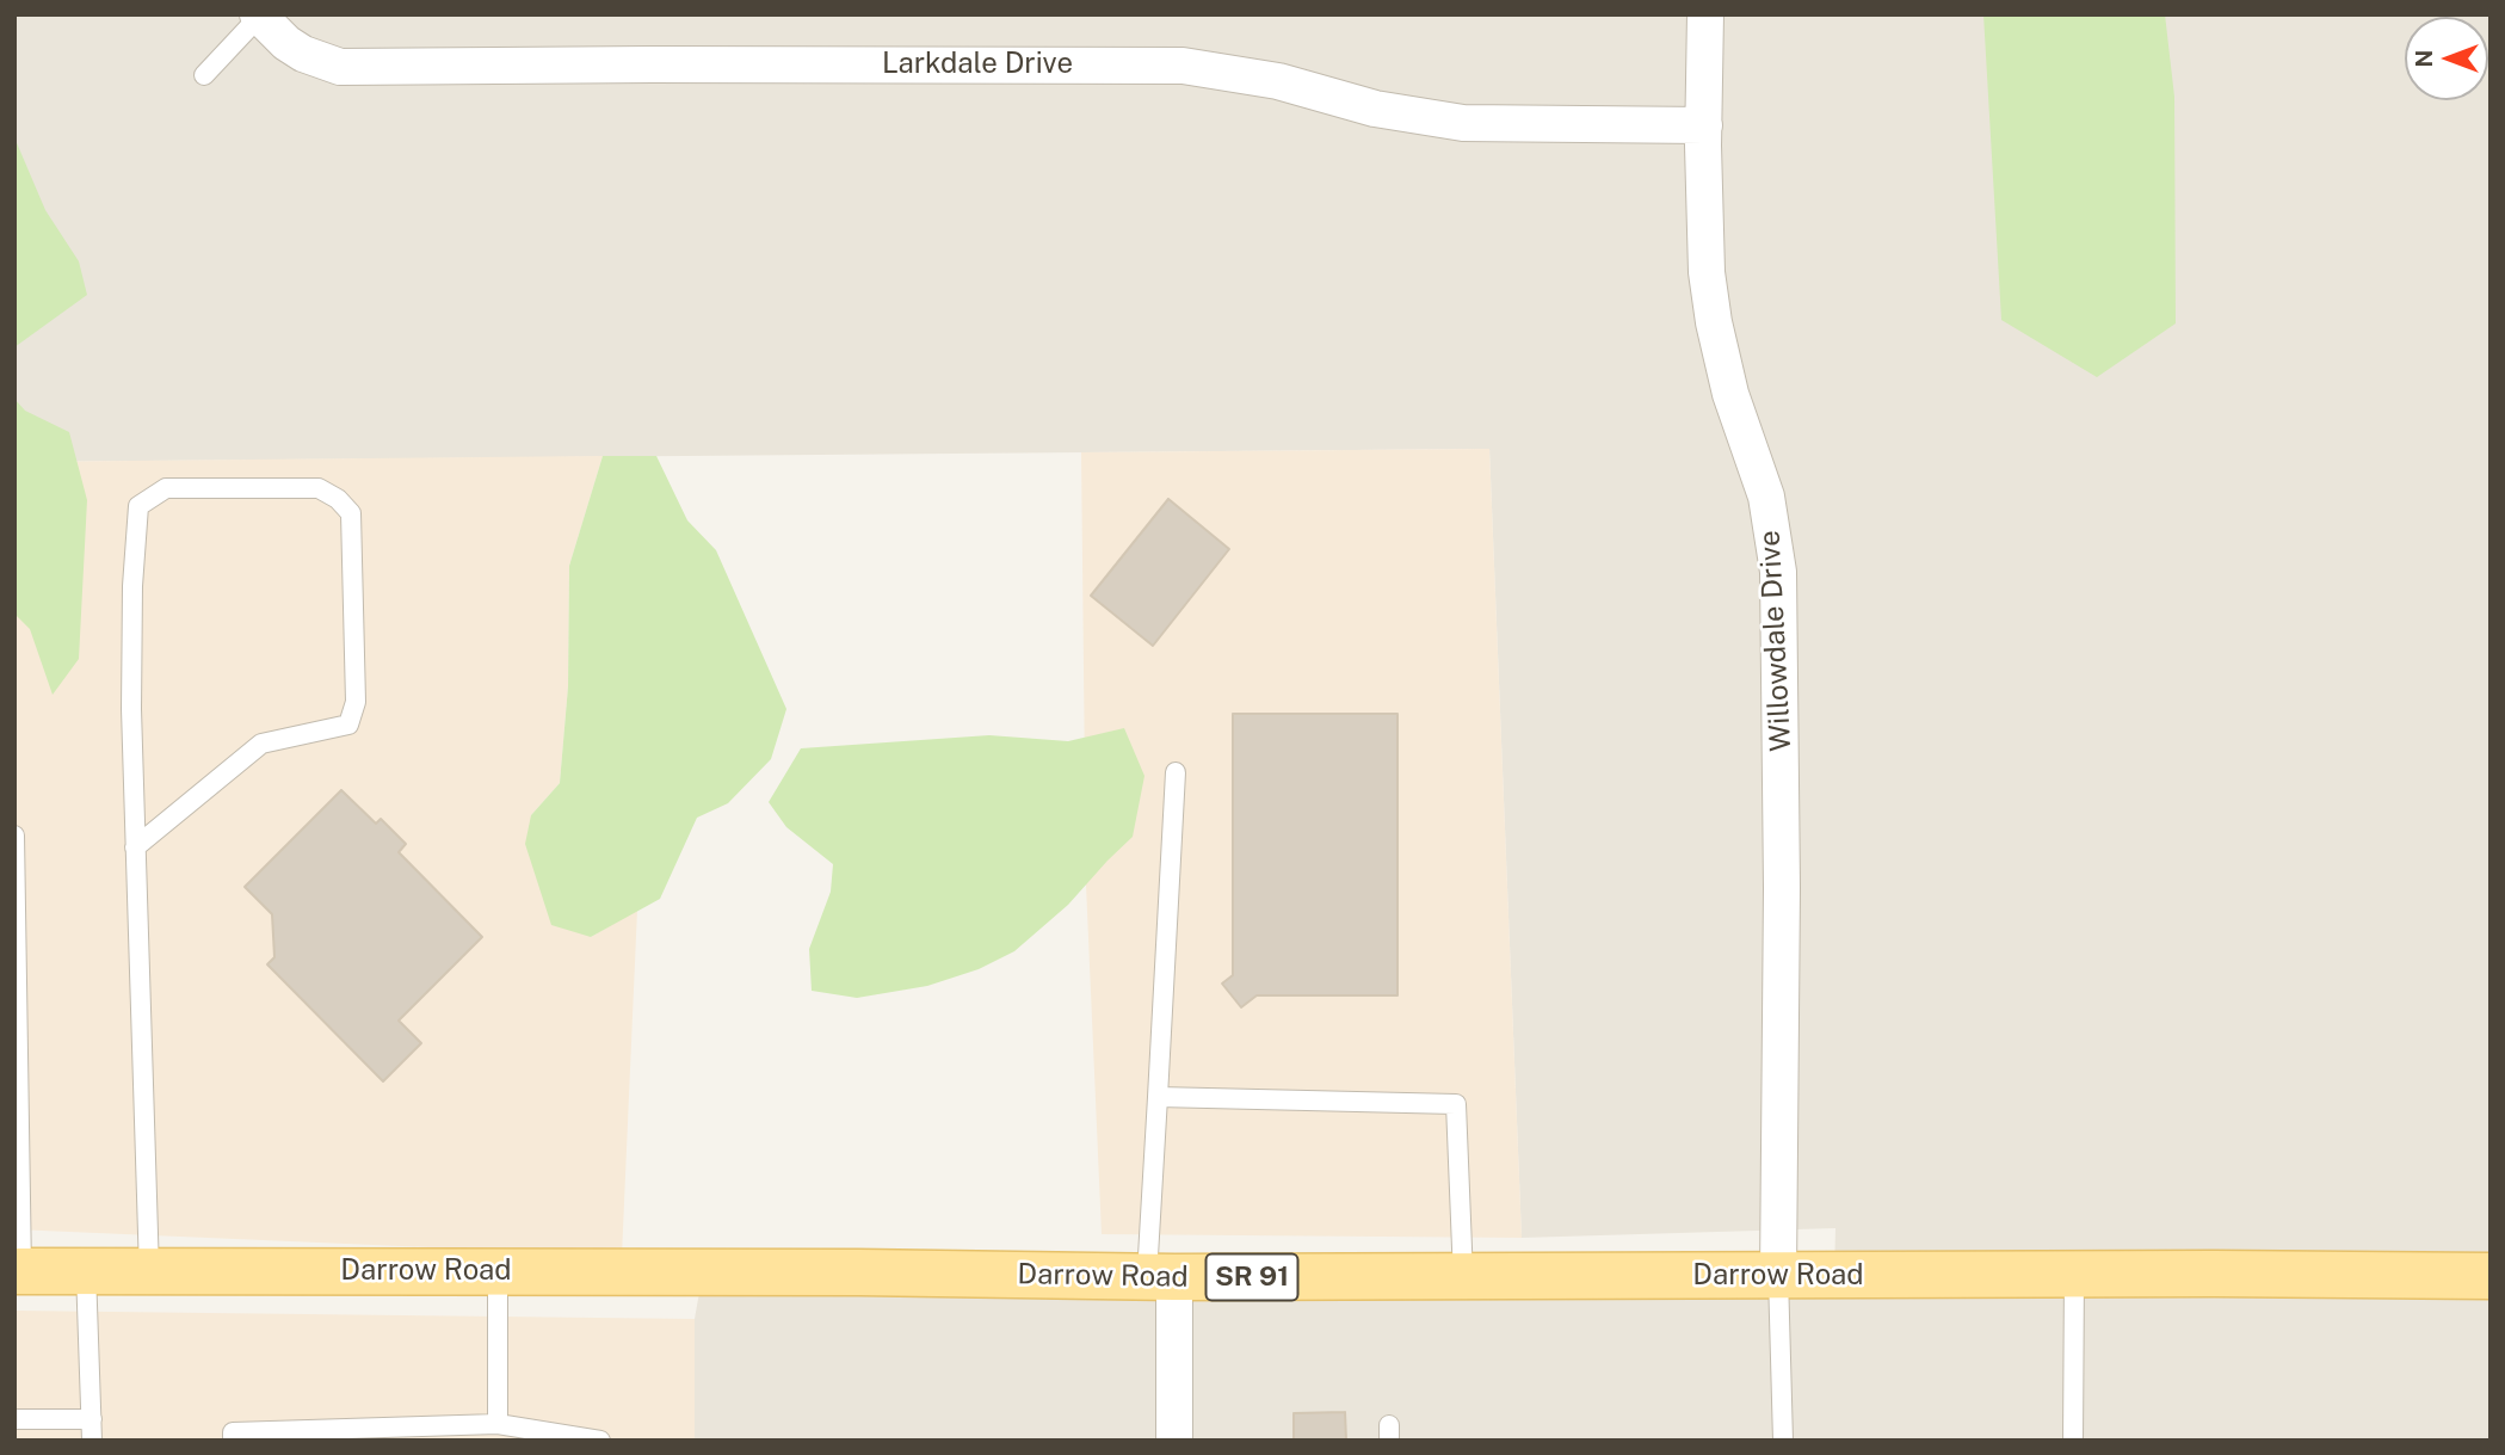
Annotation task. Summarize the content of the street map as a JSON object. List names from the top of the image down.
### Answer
{
  "streets": {
    "main road": ["Darrow Road", "SR 91"],
    "street": ["Larkdale Drive", "Willowdale Drive"]
  },
  "crossings": [
    ["Larkdale Drive", "Willowdale Drive"],
    ["Willowdale Drive", "Darrow Road"]
  ],
  "north": "left"
}
